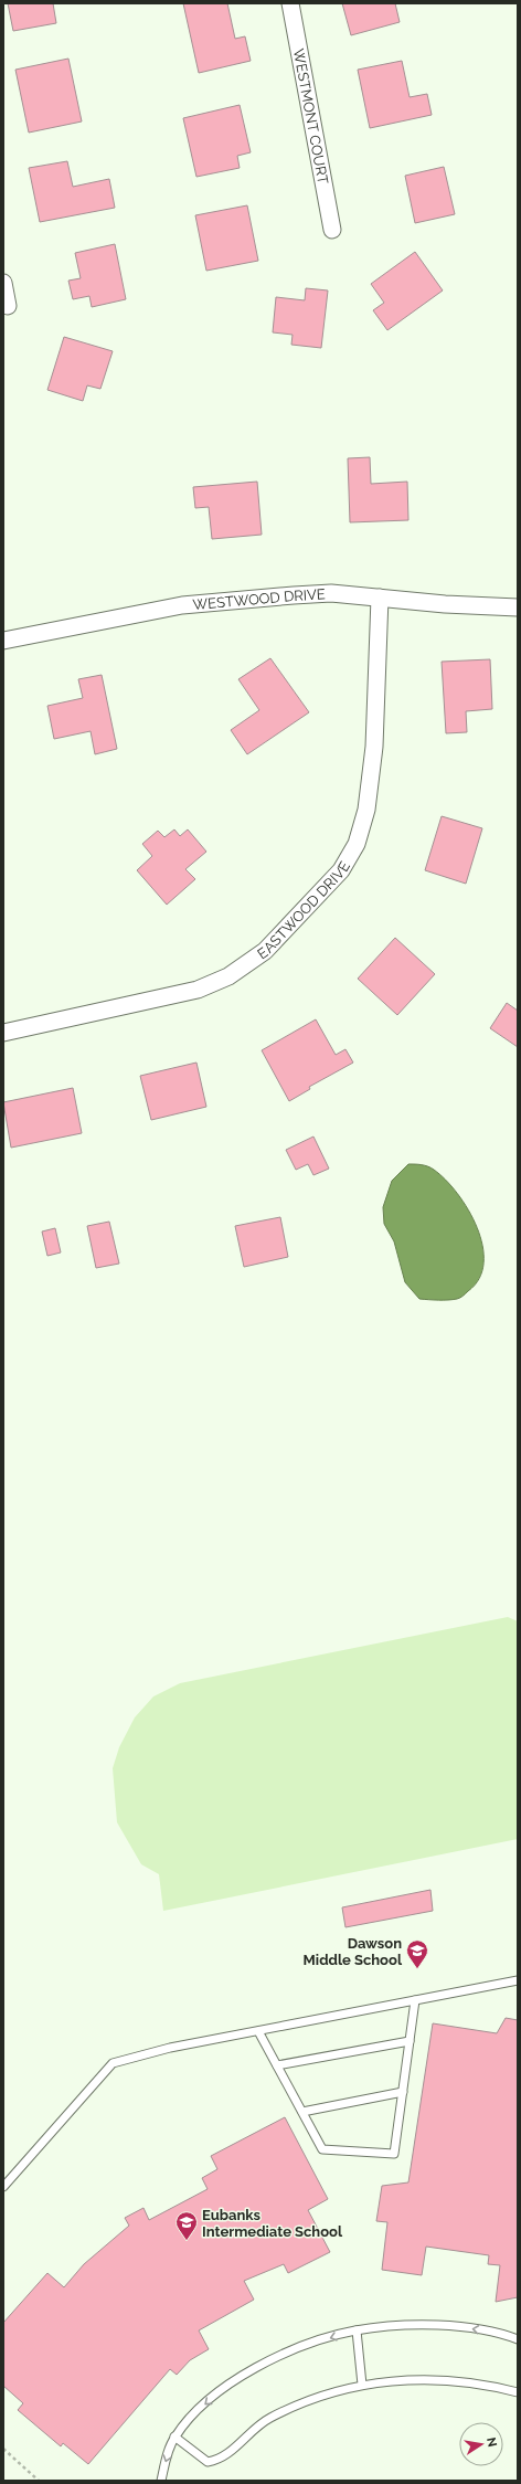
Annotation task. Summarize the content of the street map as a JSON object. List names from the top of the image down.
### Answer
{
  "streets": {
    "street": ["WESTMONT COURT", "WESTWOOD DRIVE", "EASTWOOD DRIVE"]
  },
  "crossings": [
    ["WESTWOOD DRIVE", "EASTWOOD DRIVE"]
  ],
  "places": {
    "school or university": ["Dawson Middle School", "Eubanks Intermediate School"]
  },
  "north": "right"
}
